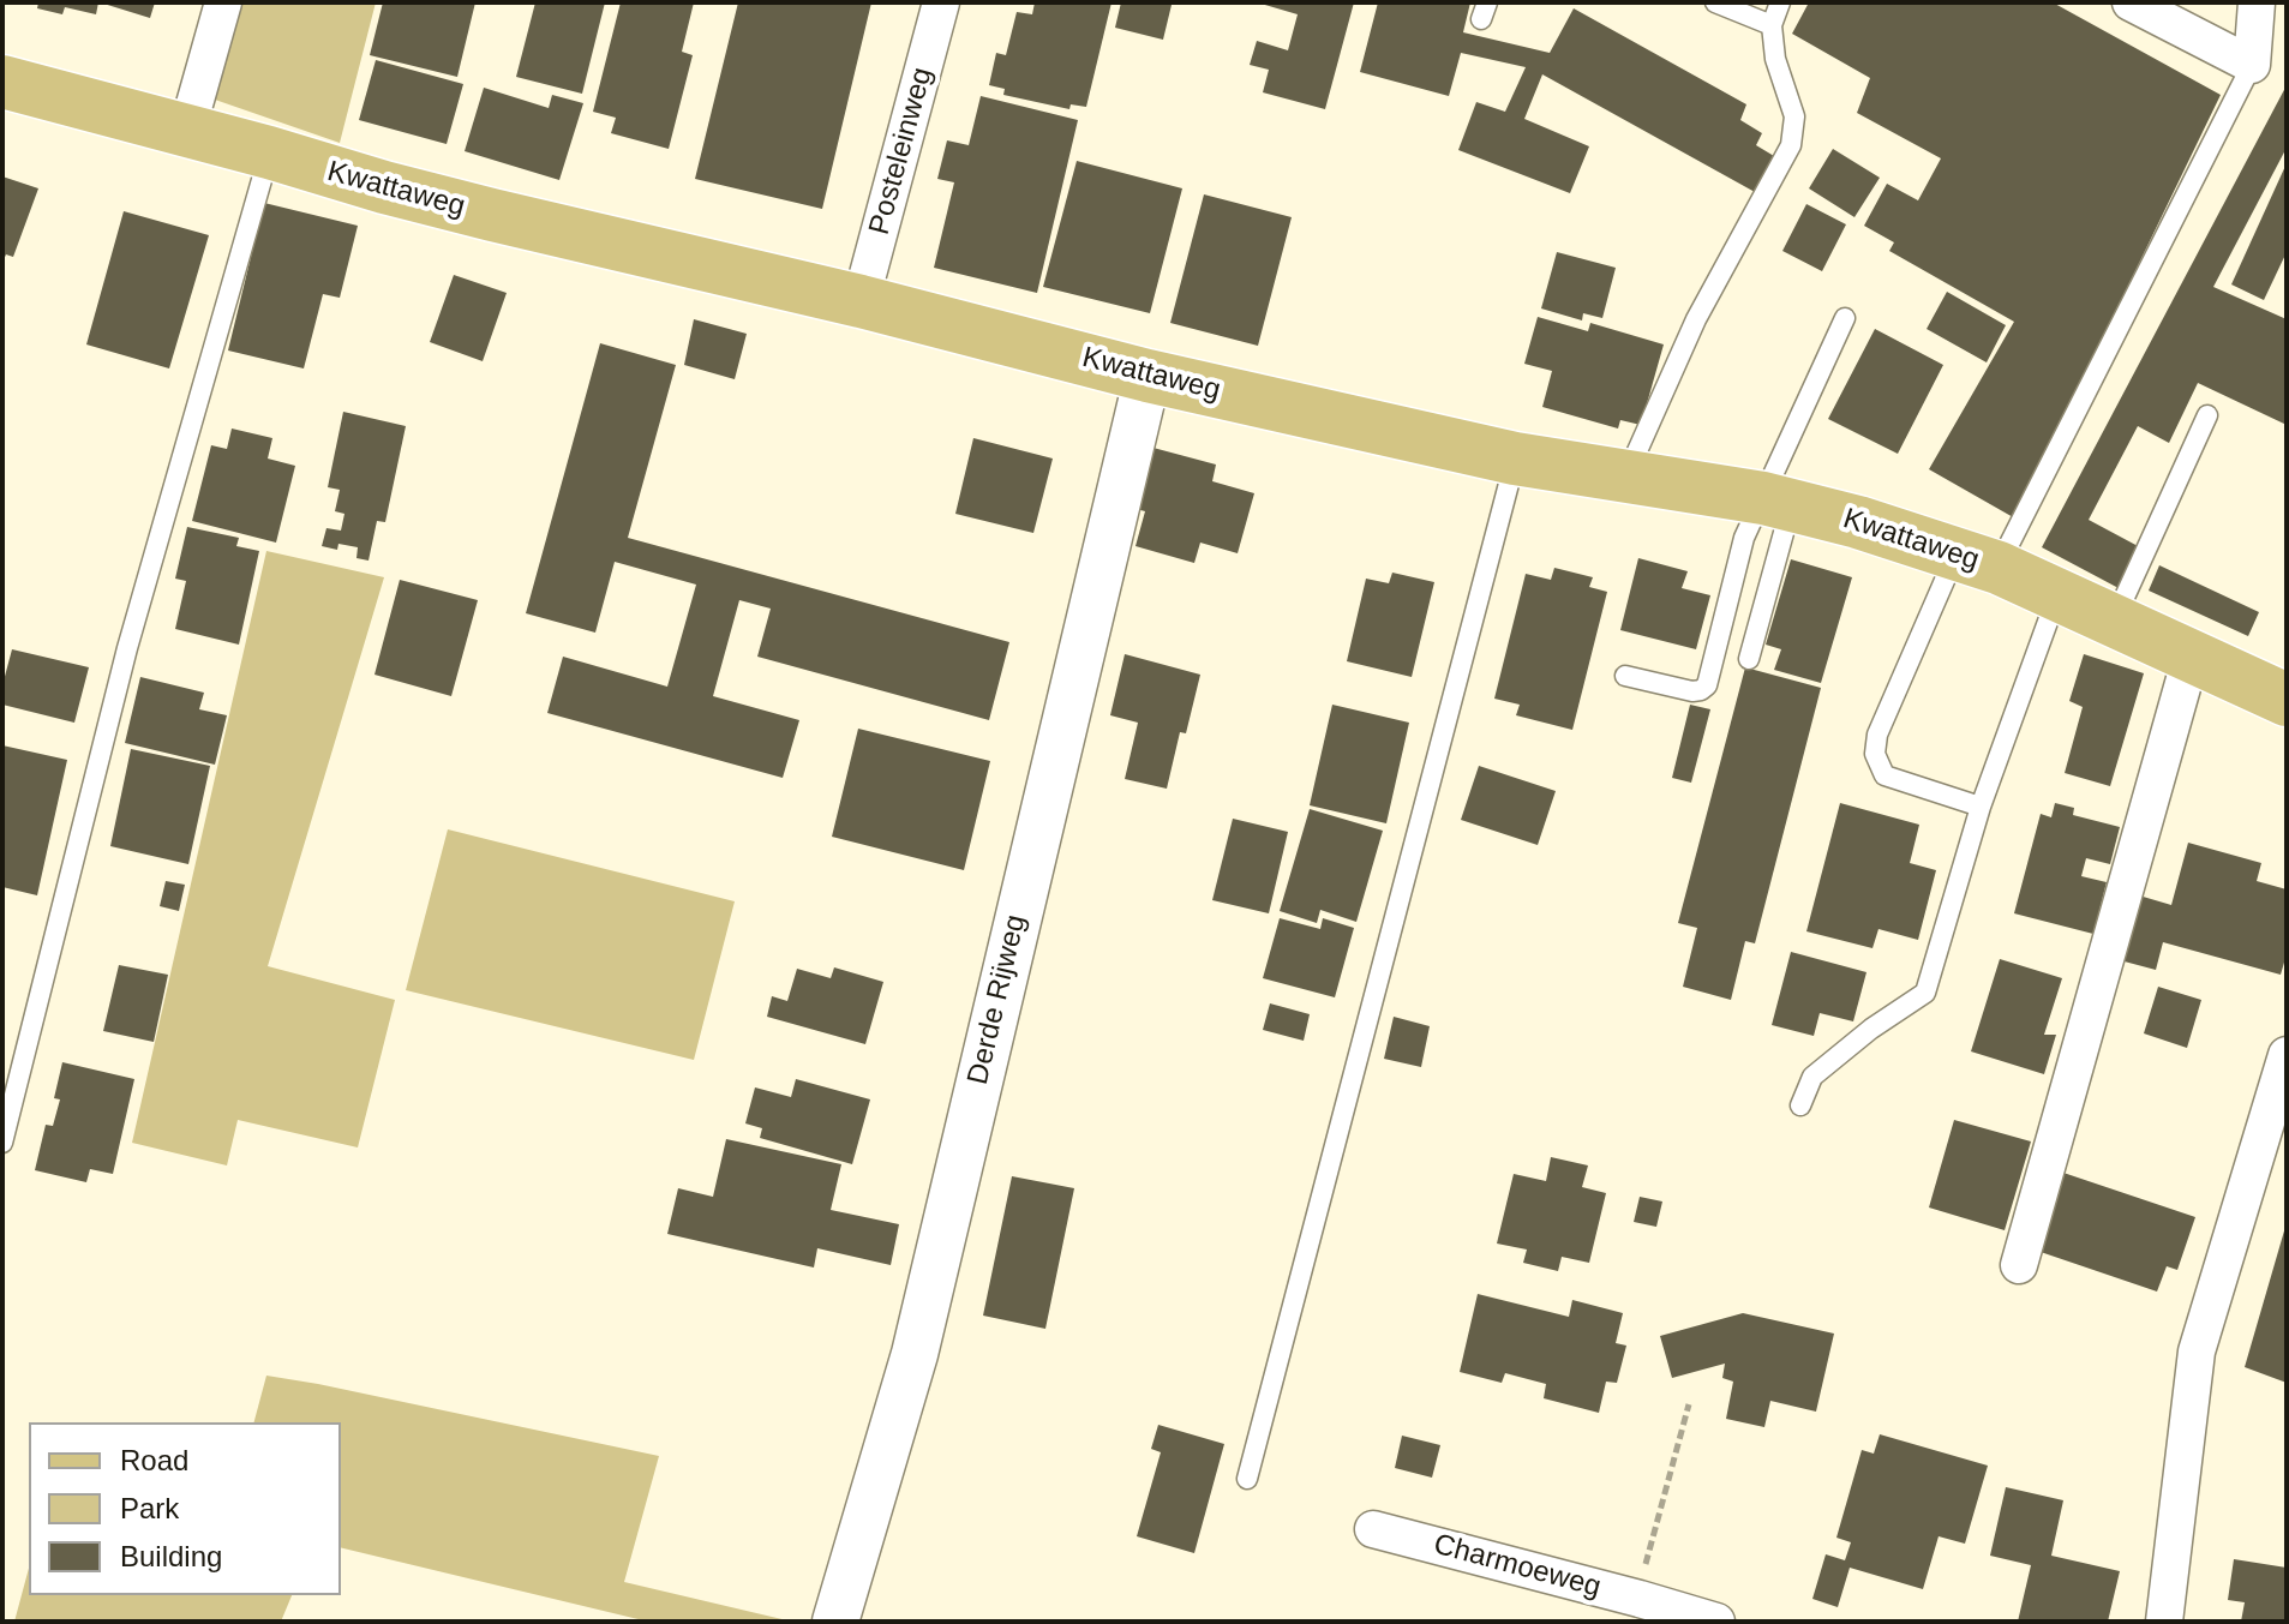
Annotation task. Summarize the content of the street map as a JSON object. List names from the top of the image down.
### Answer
{
  "streets": {
    "main road": ["Kwattaweg"],
    "street": ["Posteleinweg", "Derde Rijweg", "Charmoeweg"]
  },
  "crossings": [
    ["Posteleinweg", "Kwattaweg"],
    ["Kwattaweg", "Derde Rijweg"]
  ],
  "legend": ["Road", "Park", "Building"]
}
